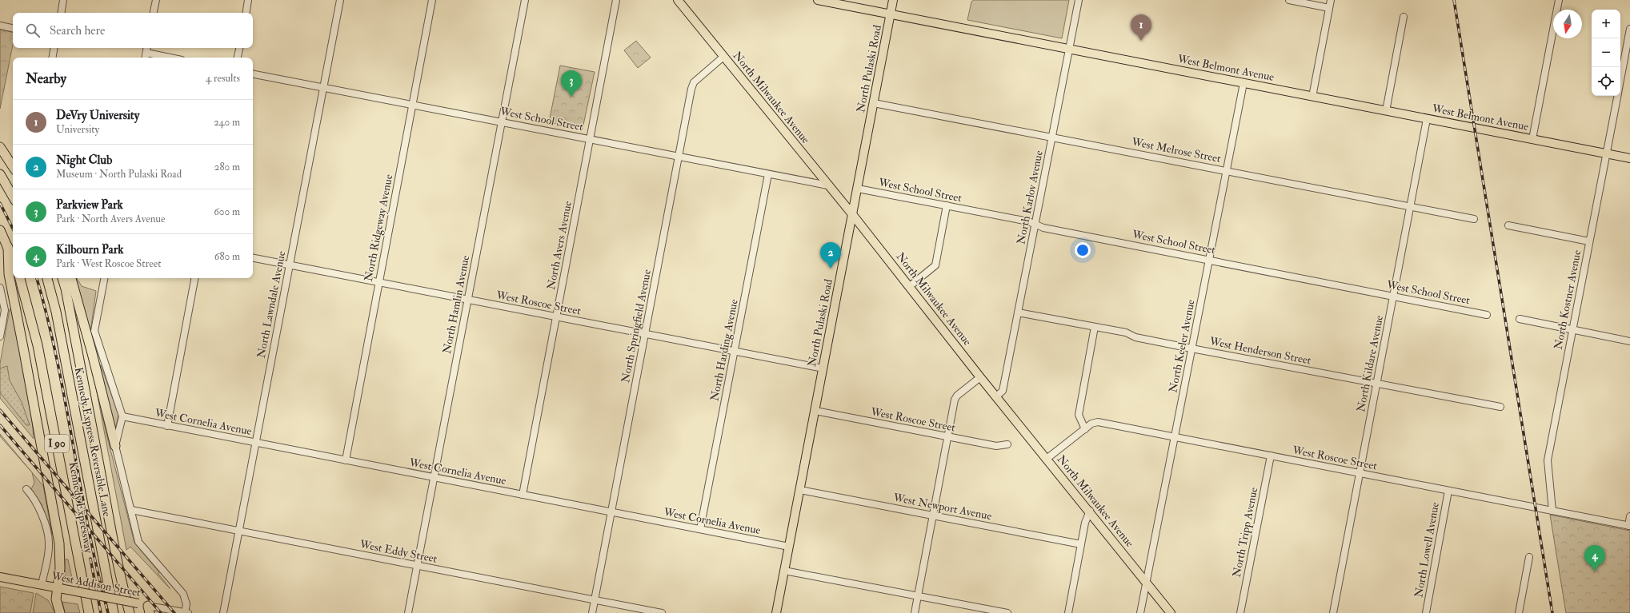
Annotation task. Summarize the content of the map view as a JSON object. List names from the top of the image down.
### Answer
{
  "streets": {
    "highway": ["Kennedy Express Reversable Lane", "I 90", "Kennedy Expressway"],
    "main road": [
      "West Belmont Avenue",
      "North Pulaski Road",
      "North Milwaukee Avenue",
      "West Addison Street"
    ],
    "street": [
      "West School Street",
      "West Melrose Street",
      "North Karlov Avenue",
      "North Ridgeway Avenue",
      "North Avers Avenue",
      "North Kostner Avenue",
      "West Roscoe Street",
      "North Lawndale Avenue",
      "North Hamlin Avenue",
      "North Springfield Avenue",
      "North Keeler Avenue",
      "North Harding Avenue",
      "West Henderson Street",
      "North Kildare Avenue",
      "West Cornelia Avenue",
      "West Newport Avenue",
      "North Tripp Avenue",
      "North Lowell Avenue",
      "West Eddy Street"
    ]
  },
  "crossings": [
    ["West Belmont Avenue", "North Pulaski Road"],
    ["West Belmont Avenue", "North Karlov Avenue"],
    ["West Belmont Avenue", "North Kostner Avenue"],
    ["West Belmont Avenue", "North Keeler Avenue"],
    ["West Belmont Avenue", "North Kildare Avenue"],
    ["North Pulaski Road", "North Milwaukee Avenue"],
    ["North Pulaski Road", "West School Street"],
    ["North Pulaski Road", "West Melrose Street"],
    ["North Pulaski Road", "West Roscoe Street"],
    ["North Pulaski Road", "West Cornelia Avenue"],
    ["North Pulaski Road", "West Newport Avenue"],
    ["North Milwaukee Avenue", "West School Street"],
    ["North Milwaukee Avenue", "North Karlov Avenue"],
    ["North Milwaukee Avenue", "West Roscoe Street"],
    ["North Milwaukee Avenue", "North Springfield Avenue"],
    ["North Milwaukee Avenue", "North Keeler Avenue"],
    ["West School Street", "North Karlov Avenue"],
    ["West School Street", "North Ridgeway Avenue"],
    ["West School Street", "North Avers Avenue"],
    ["West School Street", "North Lawndale Avenue"],
    ["West School Street", "North Hamlin Avenue"],
    ["West School Street", "North Springfield Avenue"],
    ["West School Street", "North Keeler Avenue"],
    ["West School Street", "North Harding Avenue"],
    ["West School Street", "North Kildare Avenue"],
    ["West Melrose Street", "North Karlov Avenue"],
    ["West Melrose Street", "North Keeler Avenue"],
    ["West Melrose Street", "North Kildare Avenue"],
    ["North Karlov Avenue", "West Henderson Street"],
    ["North Ridgeway Avenue", "West Roscoe Street"],
    ["North Ridgeway Avenue", "West Cornelia Avenue"],
    ["North Avers Avenue", "West Roscoe Street"],
    ["North Avers Avenue", "West Cornelia Avenue"],
    ["North Kostner Avenue", "West Roscoe Street"],
    ["West Roscoe Street", "North Lawndale Avenue"],
    ["West Roscoe Street", "North Hamlin Avenue"],
    ["West Roscoe Street", "North Springfield Avenue"],
    ["West Roscoe Street", "North Keeler Avenue"],
    ["West Roscoe Street", "North Harding Avenue"],
    ["West Roscoe Street", "North Kildare Avenue"],
    ["West Roscoe Street", "North Tripp Avenue"],
    ["West Roscoe Street", "North Lowell Avenue"],
    ["North Lawndale Avenue", "West Cornelia Avenue"],
    ["North Lawndale Avenue", "West Eddy Street"],
    ["North Hamlin Avenue", "West Cornelia Avenue"],
    ["North Hamlin Avenue", "West Eddy Street"],
    ["North Springfield Avenue", "West Cornelia Avenue"],
    ["North Springfield Avenue", "West Eddy Street"],
    ["North Keeler Avenue", "West Henderson Street"],
    ["North Harding Avenue", "West Cornelia Avenue"],
    ["West Henderson Street", "North Kildare Avenue"]
  ],
  "north": "bottom",
  "page": {
    "map_buttons": ["+", "−"],
    "search": "Search here",
    "pins": [
      "1",
      "3",
      "2",
      "4"
    ],
    "heading": ["Nearby", "4 results"],
    "list": [
      {
        "mark": "1",
        "name": "DeVry University",
        "note": "University",
        "value": "240 m"
      },
      {
        "mark": "2",
        "name": "Night Club",
        "note": "Museum · North Pulaski Road",
        "value": "280 m"
      },
      {
        "mark": "3",
        "name": "Parkview Park",
        "note": "Park · North Avers Avenue",
        "value": "600 m"
      },
      {
        "mark": "4",
        "name": "Kilbourn Park",
        "note": "Park · West Roscoe Street",
        "value": "680 m"
      }
    ]
  }
}
